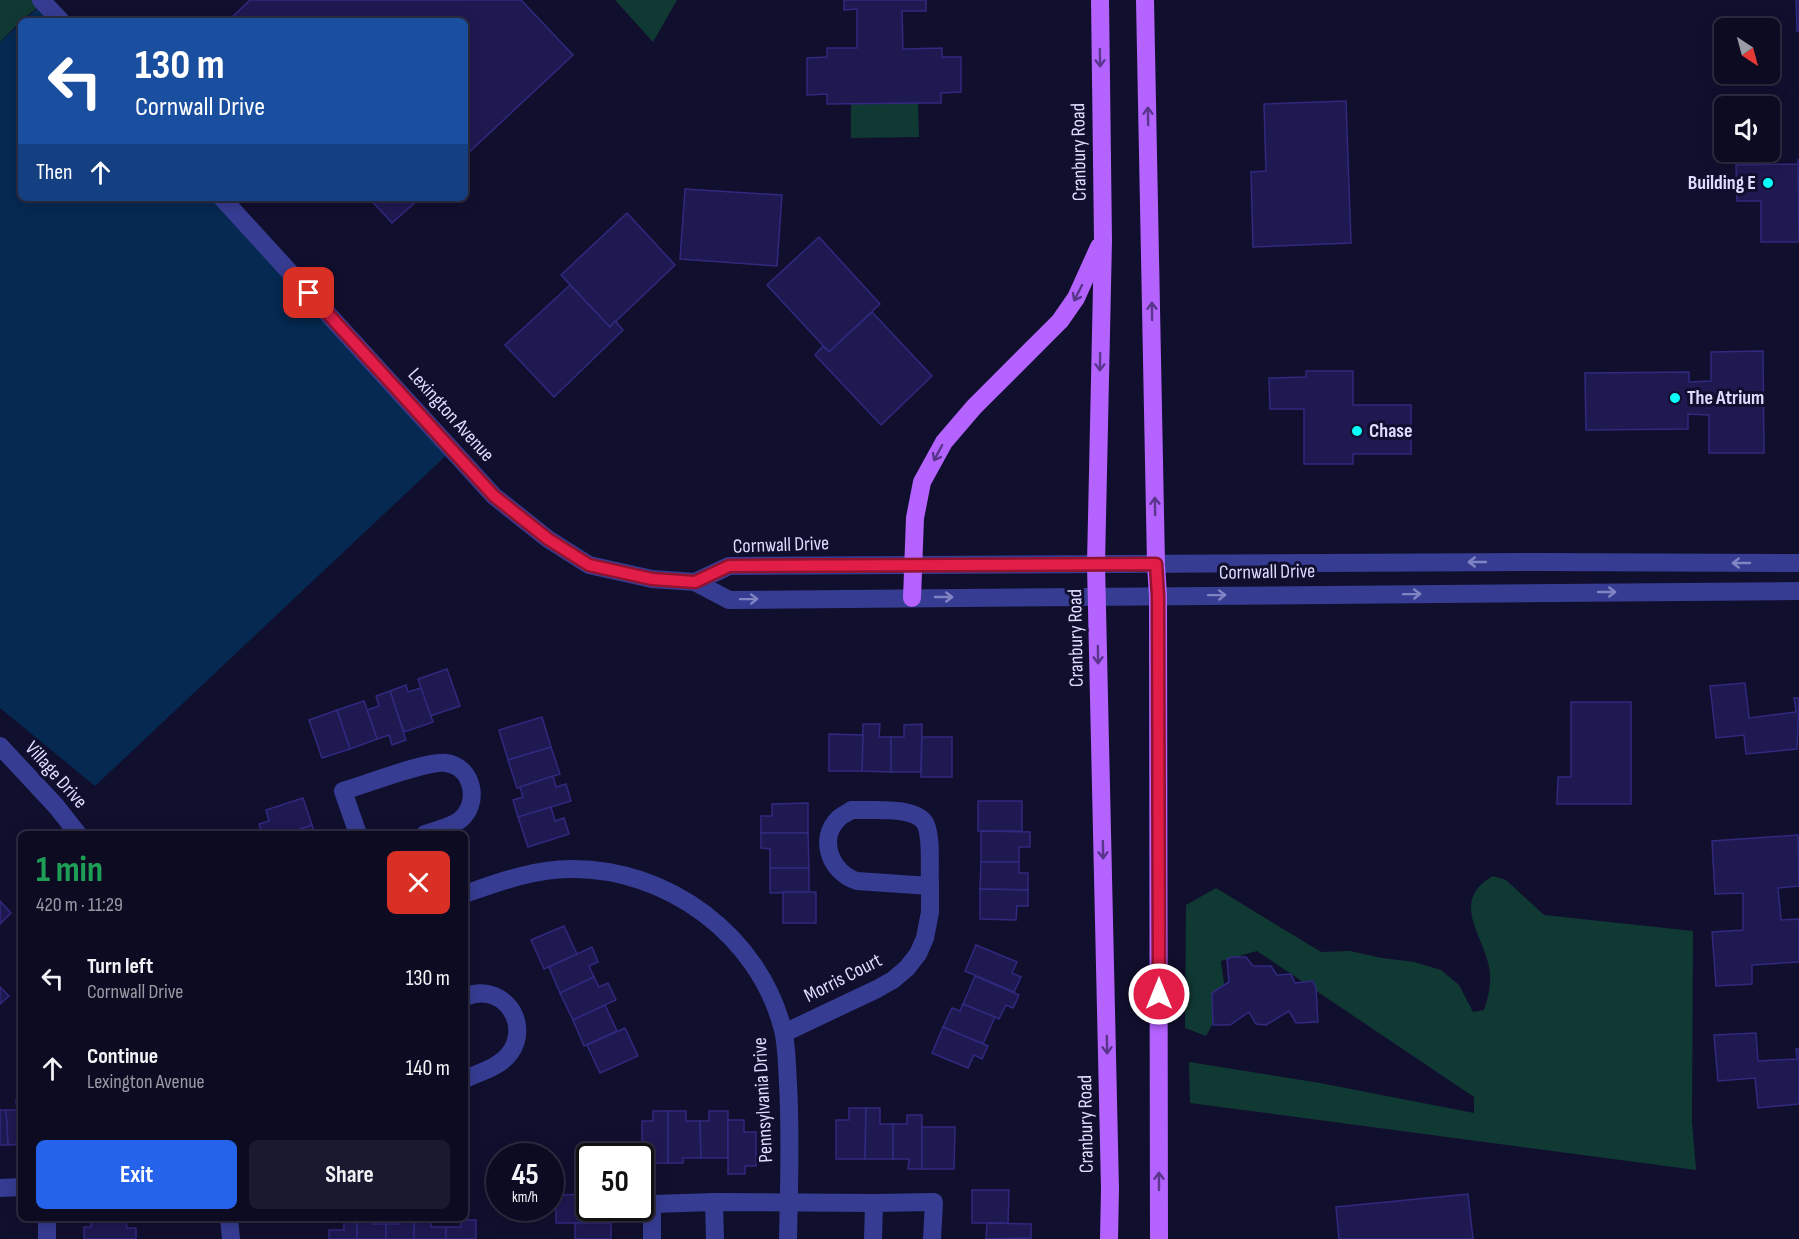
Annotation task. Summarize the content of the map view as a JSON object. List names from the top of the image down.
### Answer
{
  "streets": {
    "main road": ["Cranbury Road"],
    "street": [
      "Lexington Avenue",
      "Cornwall Drive",
      "Village Drive",
      "Morris Court",
      "Pennsylvania Drive"
    ]
  },
  "crossings": [
    ["Cranbury Road", "Cornwall Drive"],
    ["Lexington Avenue", "Cornwall Drive"],
    ["Morris Court", "Pennsylvania Drive"]
  ],
  "places": ["Building E", "The Atrium", "Chase"],
  "north": "bottom right",
  "page": {
    "turn": ["130 m", "Cornwall Drive"],
    "then": "Then",
    "heading": ["1 min", "420 m · 11:29"],
    "list": [
      {
        "name": "Turn left",
        "note": "Cornwall Drive",
        "value": "130 m"
      },
      {
        "name": "Continue",
        "note": "Lexington Avenue",
        "value": "140 m"
      }
    ],
    "buttons": ["Exit", "Share"],
    "speed": "45 km/h",
    "limit": "50"
  }
}
